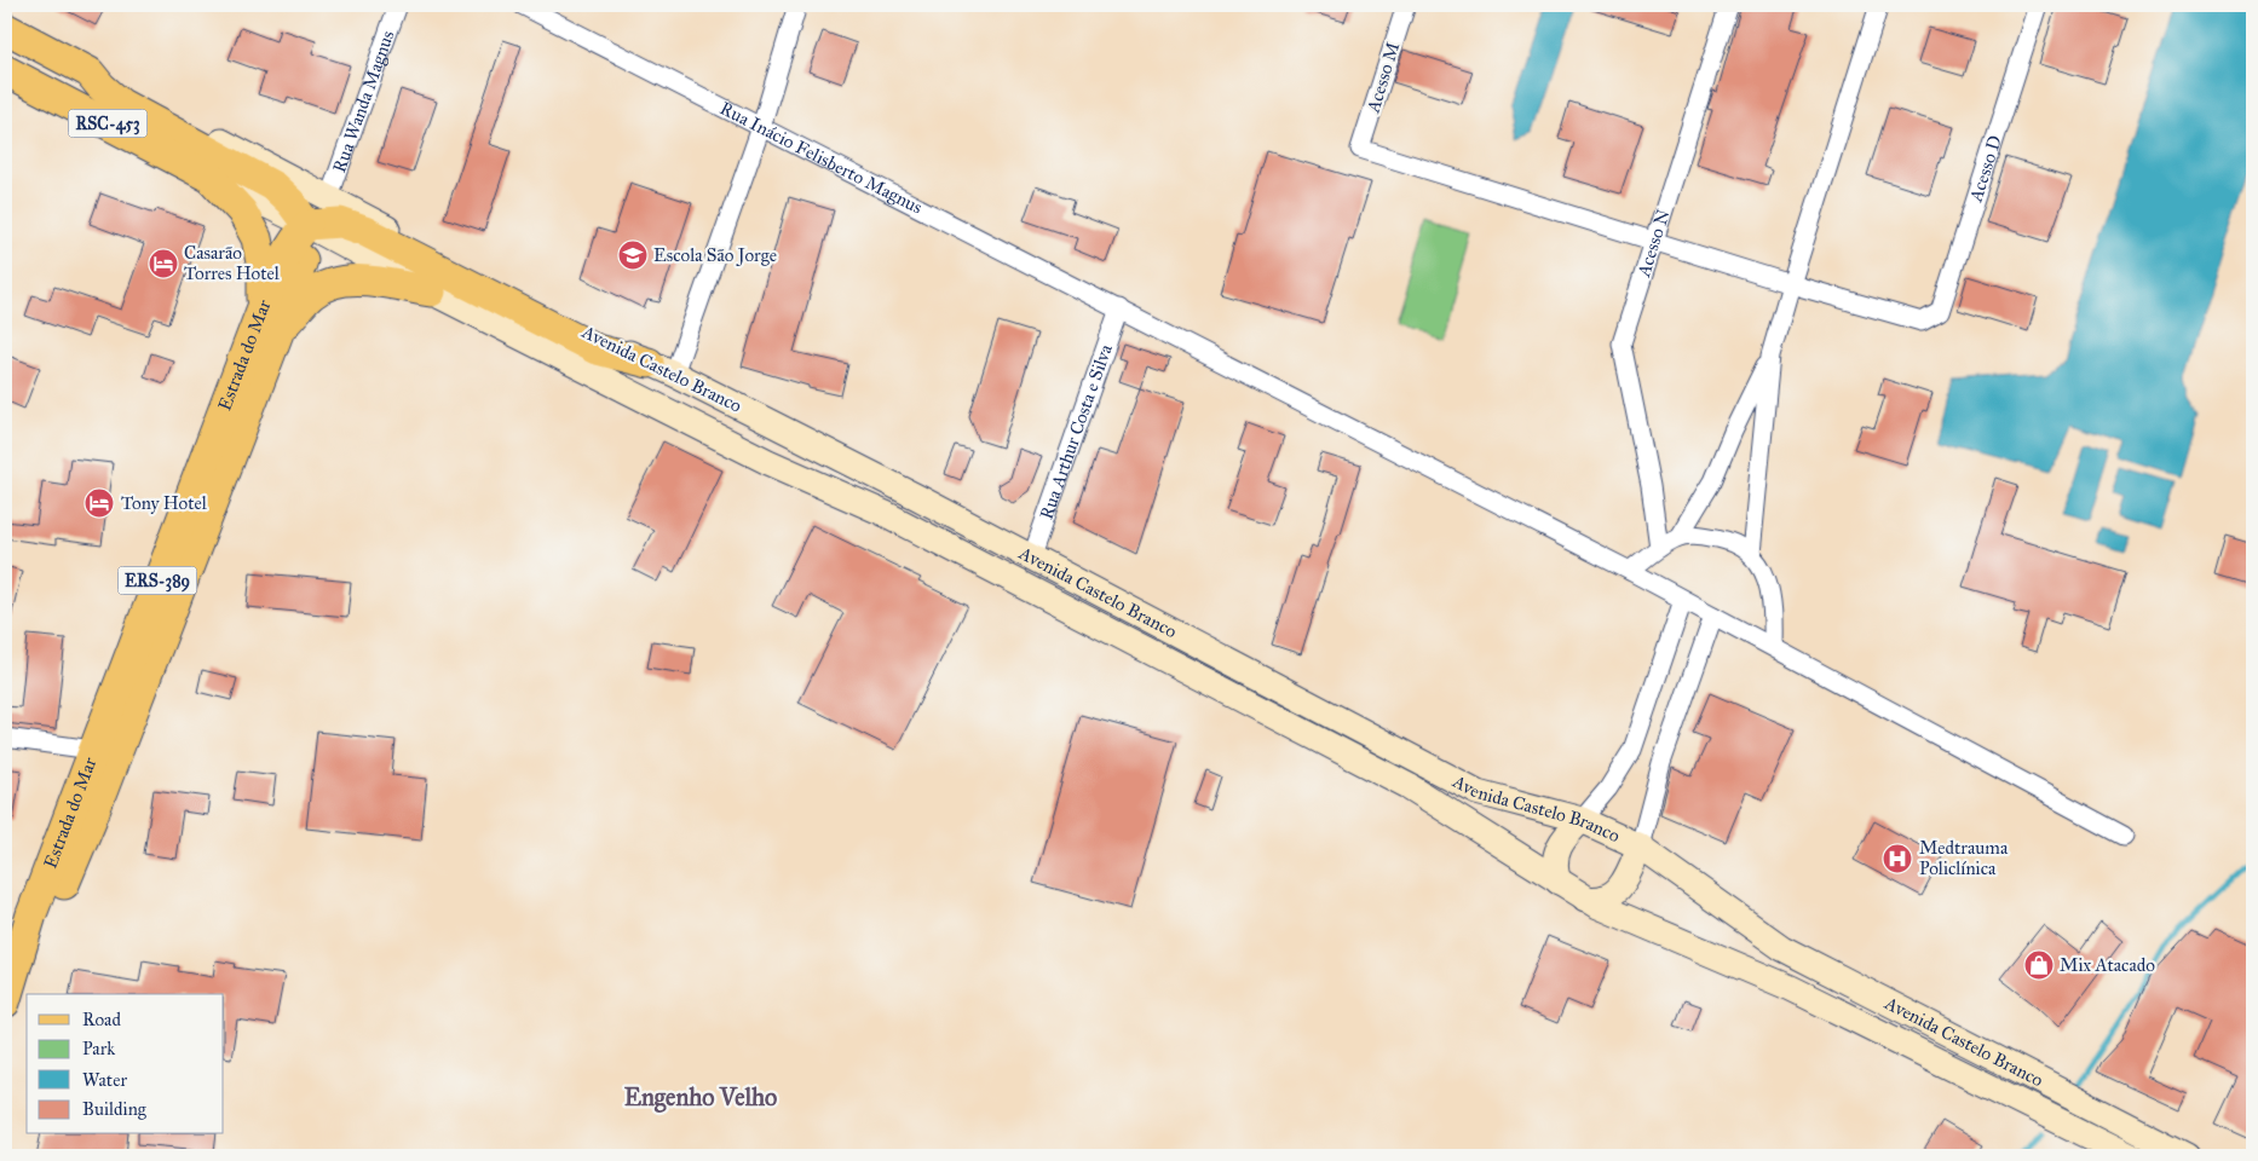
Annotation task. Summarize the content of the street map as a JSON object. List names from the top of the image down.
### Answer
{
  "streets": {
    "main road": [
      "RSC-453",
      "Estrada do Mar",
      "Avenida Castelo Branco",
      "ERS-389"
    ],
    "street": [
      "Acesso M",
      "Rua Wanda Magnus",
      "Rua Inácio Felisberto Magnus",
      "Acesso D",
      "Acesso N",
      "Rua Arthur Costa e Silva"
    ]
  },
  "crossings": [
    ["Acesso M", "Acesso N"],
    ["Rua Wanda Magnus", "Avenida Castelo Branco"],
    ["Rua Inácio Felisberto Magnus", "Rua Arthur Costa e Silva"],
    ["Estrada do Mar", "Avenida Castelo Branco"],
    ["Avenida Castelo Branco", "Rua Arthur Costa e Silva"]
  ],
  "districts": ["Engenho Velho"],
  "places": {
    "school or university": ["Escola São Jorge"],
    "hotel": ["Casarão Torres Hotel", "Tony Hotel"],
    "hospital": ["Medtrauma Policlínica"],
    "shop": ["Mix Atacado"]
  },
  "legend": [
    "Road",
    "Park",
    "Water",
    "Building"
  ]
}
